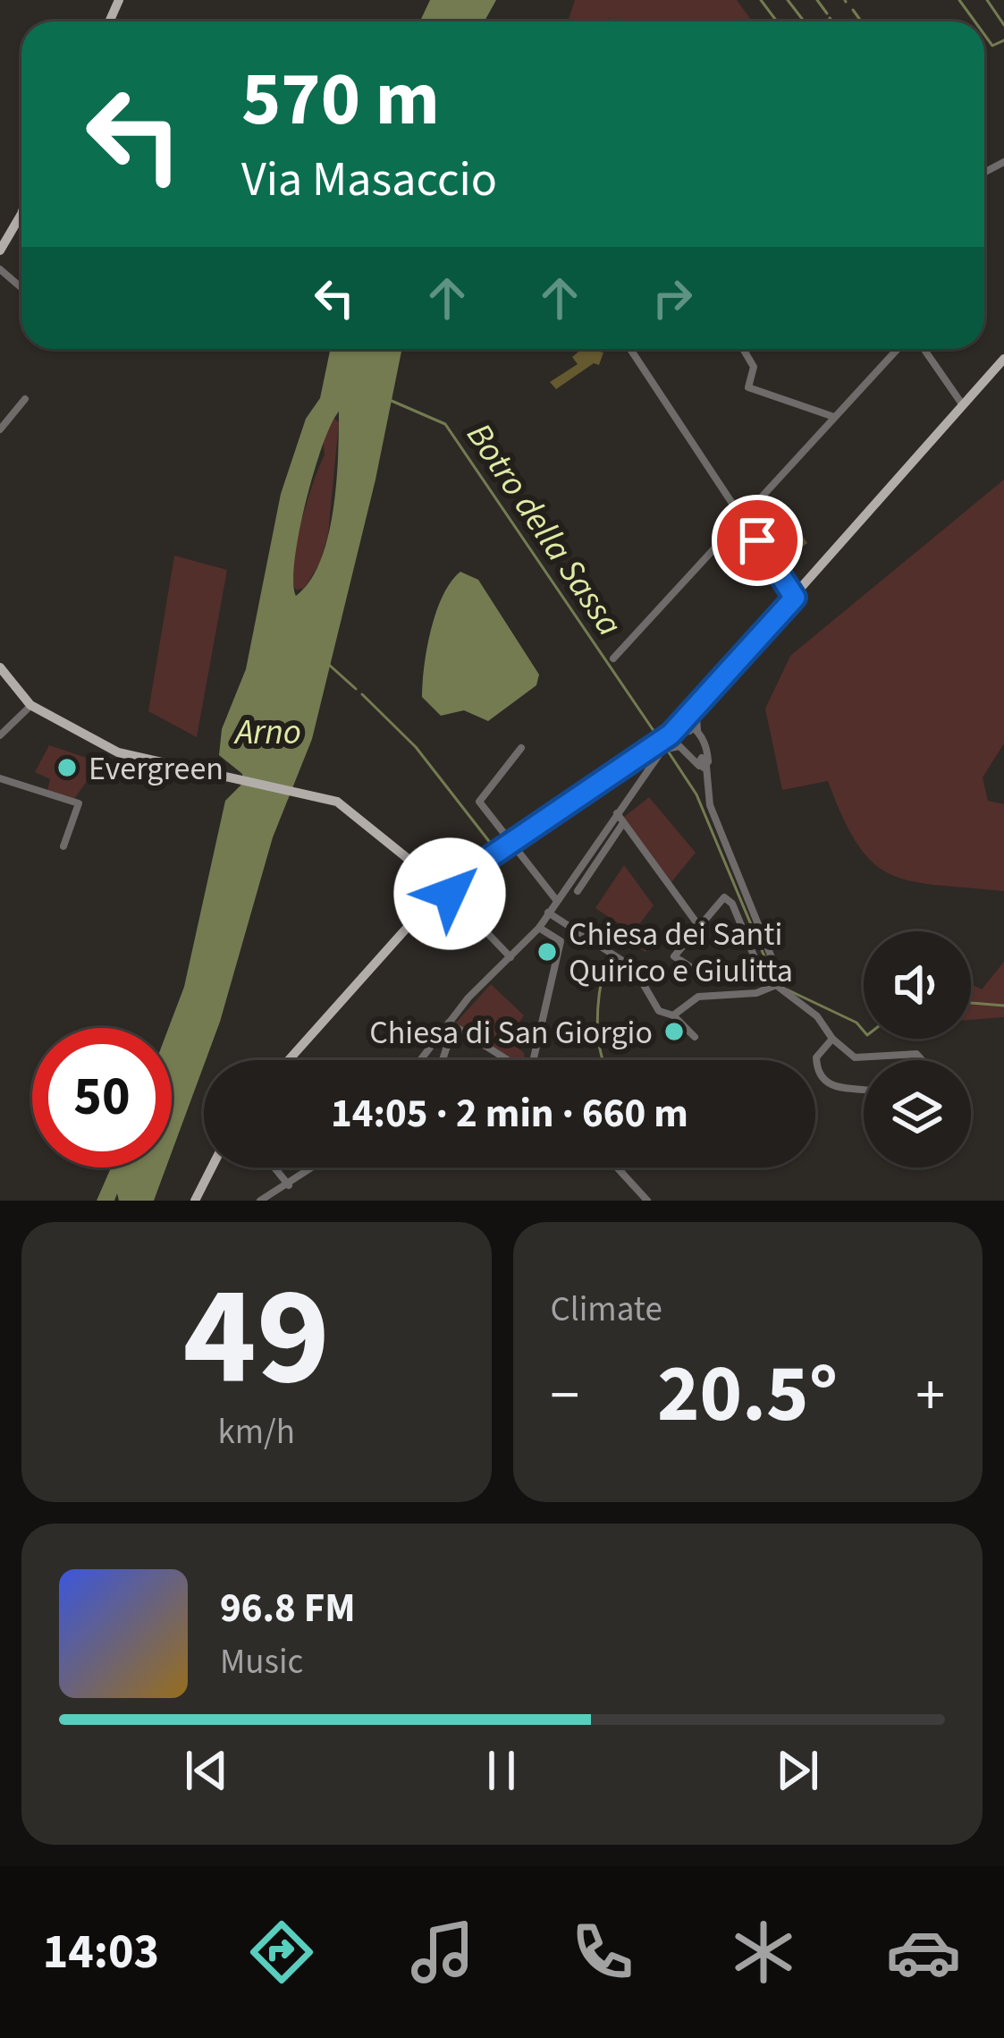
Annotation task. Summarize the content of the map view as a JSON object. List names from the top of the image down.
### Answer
{
  "water": ["Botro della Sassa", "Arno"],
  "places": ["Evergreen", "Chiesa dei Santi Quirico e Giulitta", "Chiesa di San Giorgio"],
  "page": {
    "turn": ["570 m", "Via Masaccio"],
    "limit": "50",
    "trip": "14:05 · 2 min · 660 m",
    "tile": [
      ["49", "km/h"],
      "Climate"
    ],
    "heat": ["−", "20.5°", "+"],
    "song": ["96.8 FM", "Music"],
    "tabs": "14:03"
  }
}
